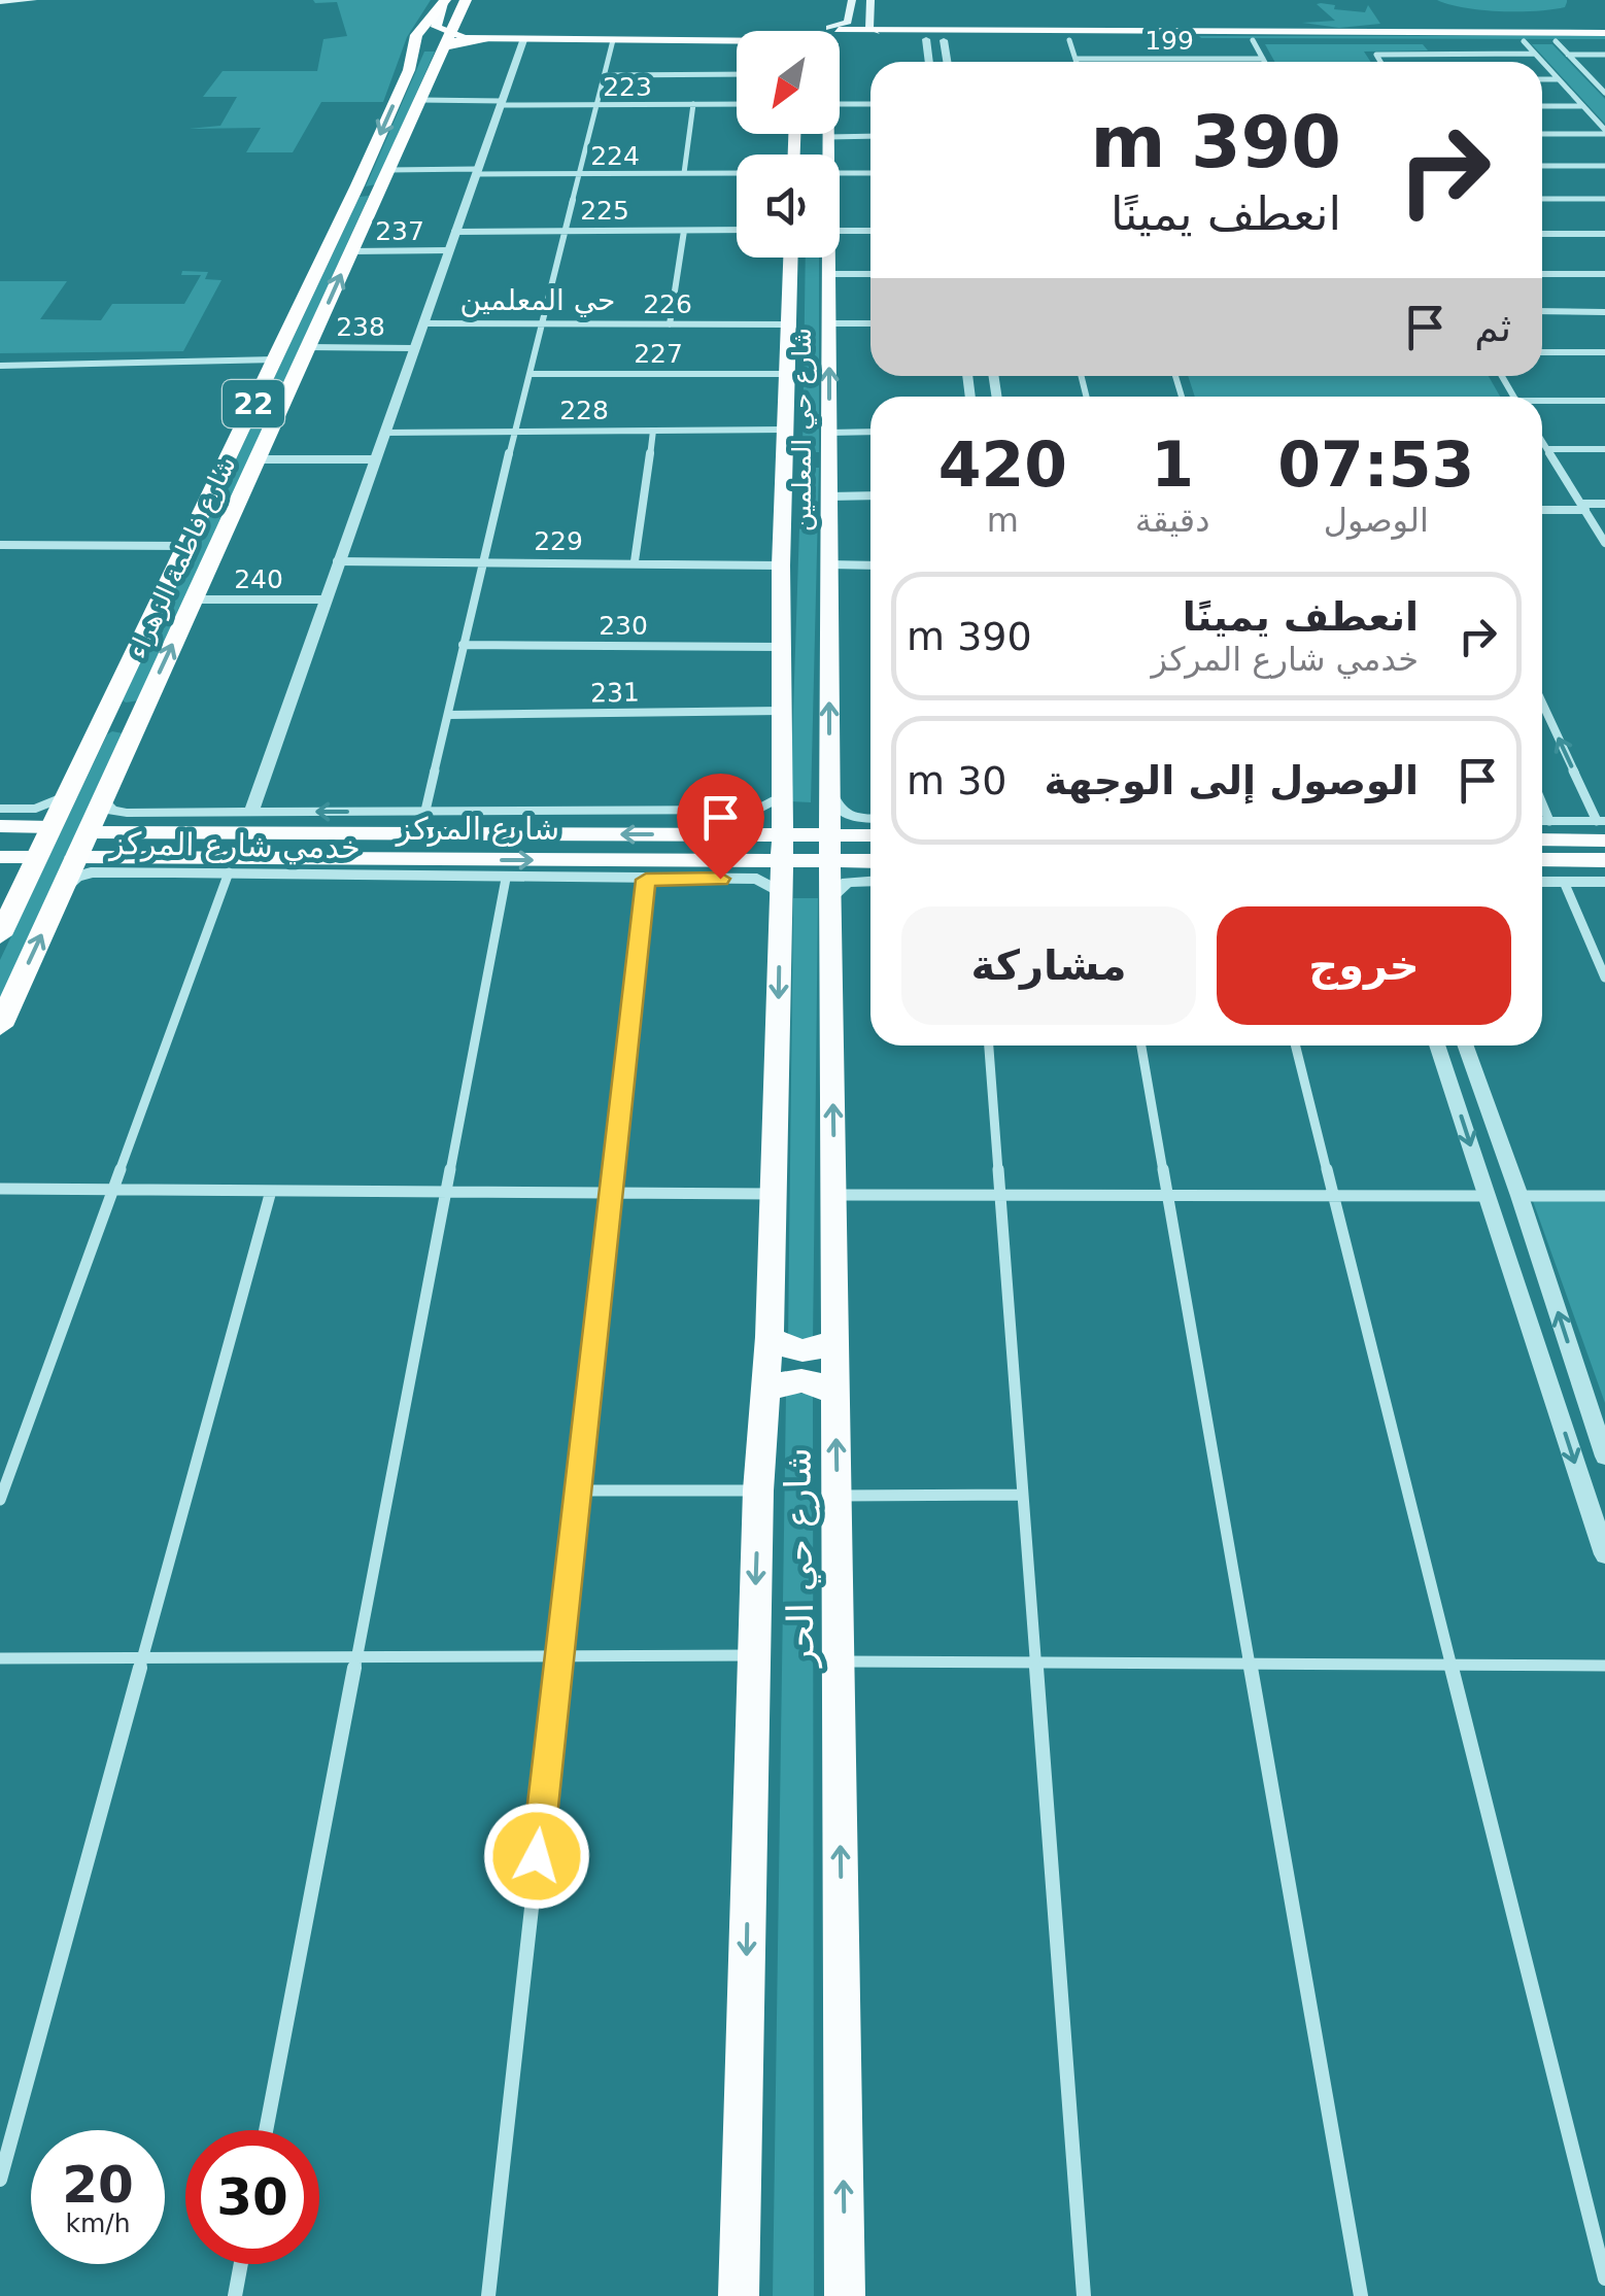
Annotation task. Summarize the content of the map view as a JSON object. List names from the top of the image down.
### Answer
{
  "streets": {
    "highway": ["22", "شارع فاطمة الزهراء"],
    "main road": ["شارع حي المعلمين", "شارع المركز", "شارع حي الحر"],
    "street": [
      "199",
      "223",
      "224",
      "225",
      "237",
      "226",
      "238",
      "227",
      "228",
      "229",
      "240",
      "230",
      "231",
      "خدمي شارع المركز"
    ]
  },
  "crossings": [
    ["223", "شارع فاطمة الزهراء"],
    ["224", "شارع فاطمة الزهراء"],
    ["237", "شارع فاطمة الزهراء"],
    ["226", "شارع حي المعلمين"],
    ["238", "شارع فاطمة الزهراء"],
    ["227", "شارع حي المعلمين"],
    ["228", "شارع حي المعلمين"],
    ["شارع حي المعلمين", "229"],
    ["شارع حي المعلمين", "230"],
    ["شارع حي المعلمين", "231"],
    ["شارع حي المعلمين", "شارع المركز"],
    ["شارع حي المعلمين", "خدمي شارع المركز"],
    ["شارع حي المعلمين", "شارع حي الحر"],
    ["شارع فاطمة الزهراء", "240"],
    ["شارع فاطمة الزهراء", "شارع المركز"],
    ["شارع فاطمة الزهراء", "خدمي شارع المركز"],
    ["شارع المركز", "خدمي شارع المركز"],
    ["شارع المركز", "شارع حي الحر"],
    ["خدمي شارع المركز", "شارع حي الحر"]
  ],
  "districts": ["حي المعلمين"],
  "north": "bottom left",
  "page": {
    "turn": ["390 m", "انعطف يمينًا"],
    "then": "ثم",
    "eta": [
      "07:53",
      "الوصول",
      "1",
      "دقيقة",
      "420",
      "m"
    ],
    "list": [
      {
        "name": "انعطف يمينًا",
        "note": "خدمي شارع المركز",
        "value": "390 m"
      },
      {
        "name": "الوصول إلى الوجهة",
        "value": "30 m"
      }
    ],
    "buttons": ["خروج", "مشاركة"],
    "speed": "20 km/h",
    "limit": "30"
  }
}
